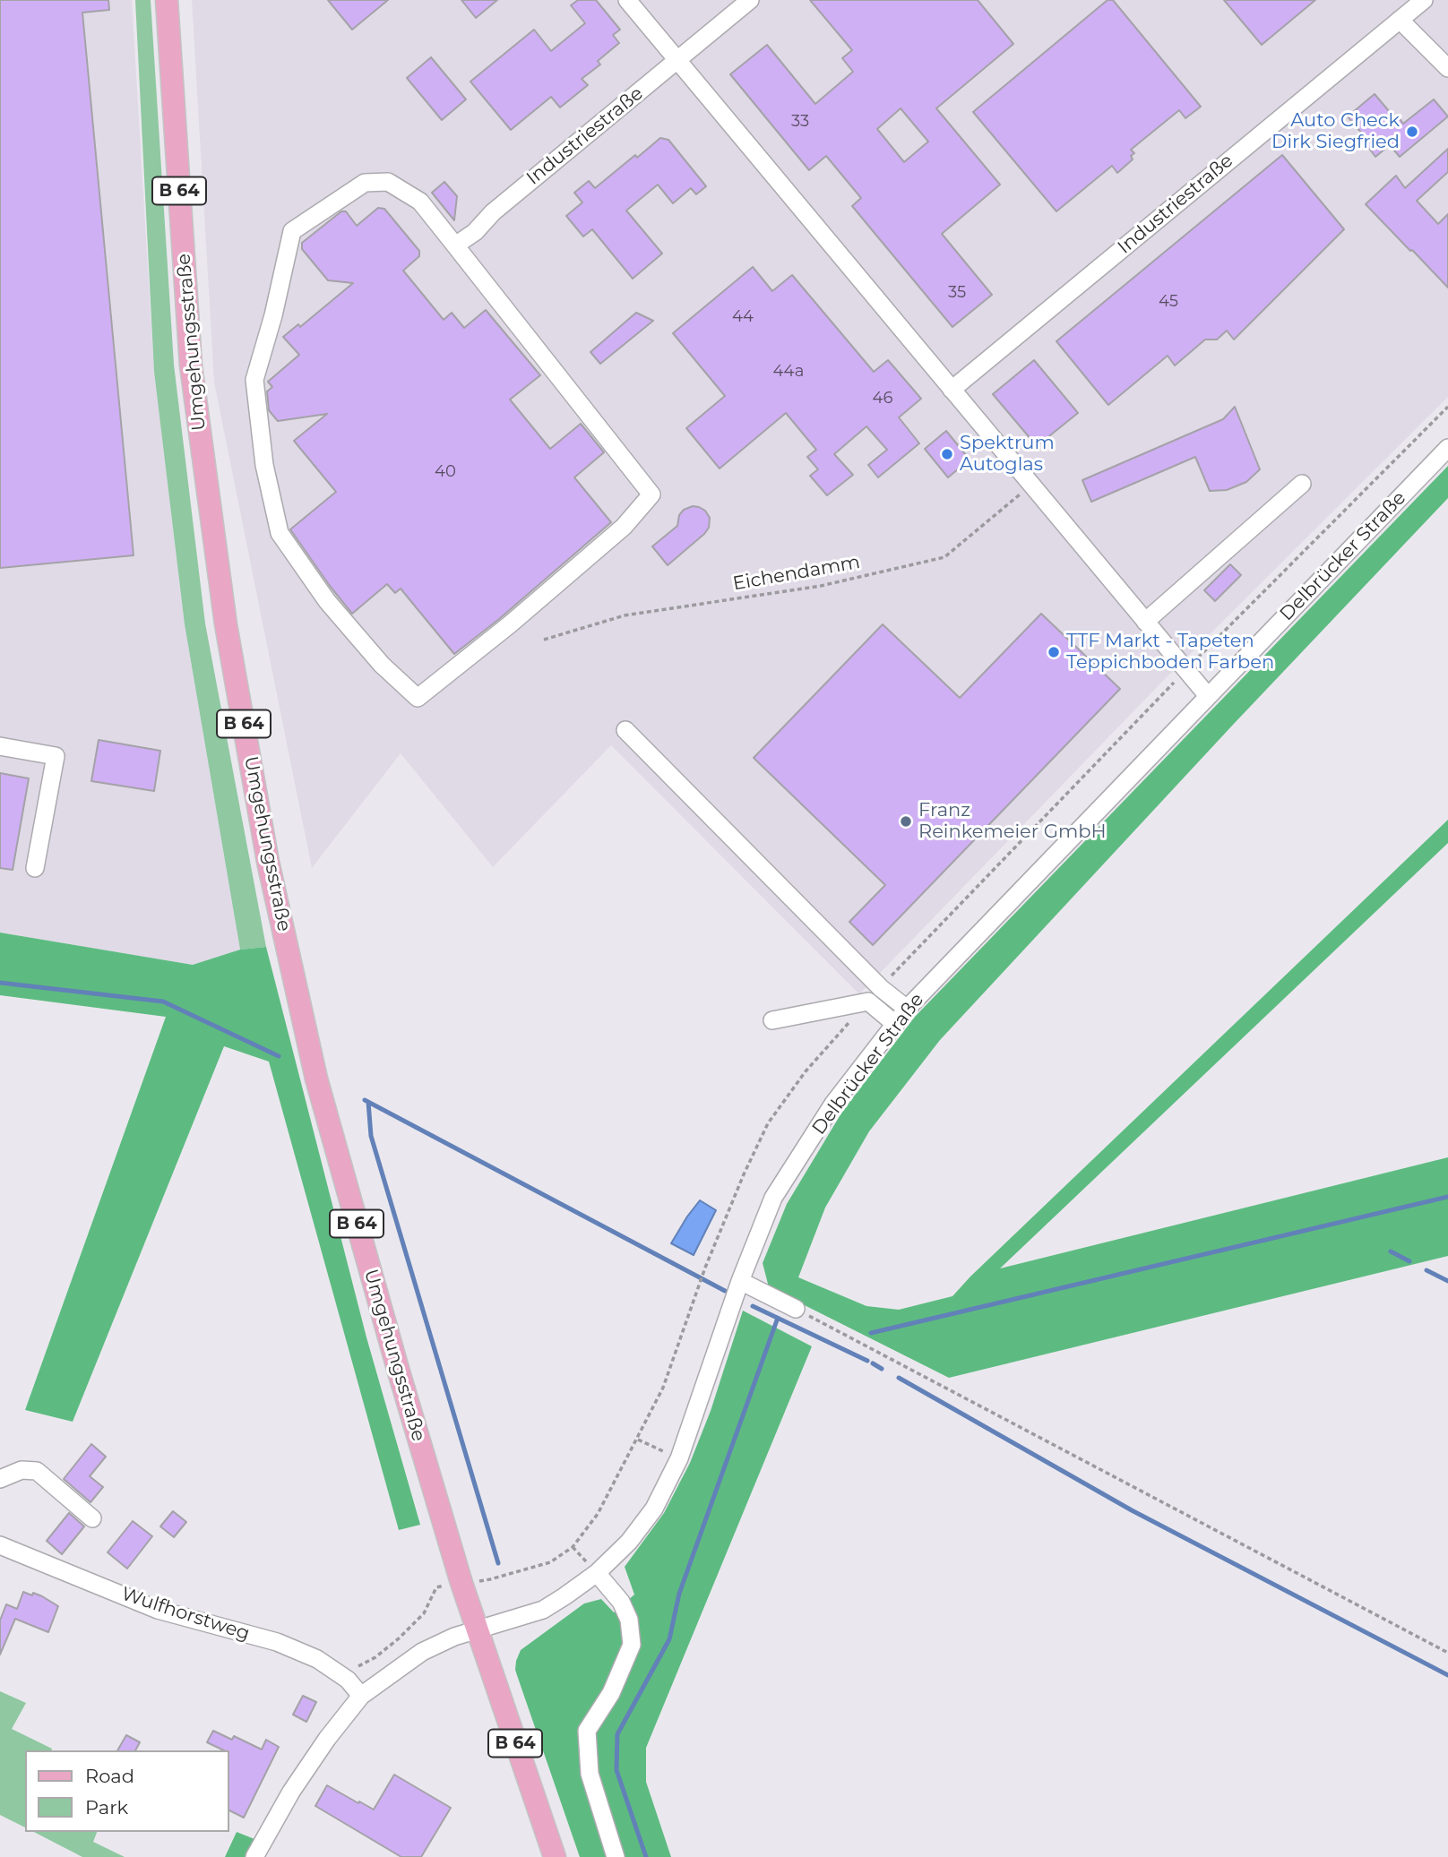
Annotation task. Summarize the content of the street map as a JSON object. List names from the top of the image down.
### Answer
{
  "streets": {
    "main road": ["B 64", "Umgehungsstraße"],
    "street": ["Industriestraße", "Delbrücker Straße", "Wulfhorstweg"],
    "path": ["Eichendamm"]
  },
  "crossings": [
    ["B 64", "Umgehungsstraße"],
    ["B 64", "Delbrücker Straße"],
    ["Umgehungsstraße", "Delbrücker Straße"],
    ["Delbrücker Straße", "Wulfhorstweg"]
  ],
  "places": [
    "Auto Check Dirk Siegfried",
    "Spektrum Autoglas",
    "TTF Markt - Tapeten Teppichboden Farben",
    "Franz Reinkemeier GmbH"
  ],
  "house_numbers": [
    "33",
    "35",
    "45",
    "44",
    "44a",
    "46",
    "40"
  ],
  "legend": ["Road", "Park"]
}
